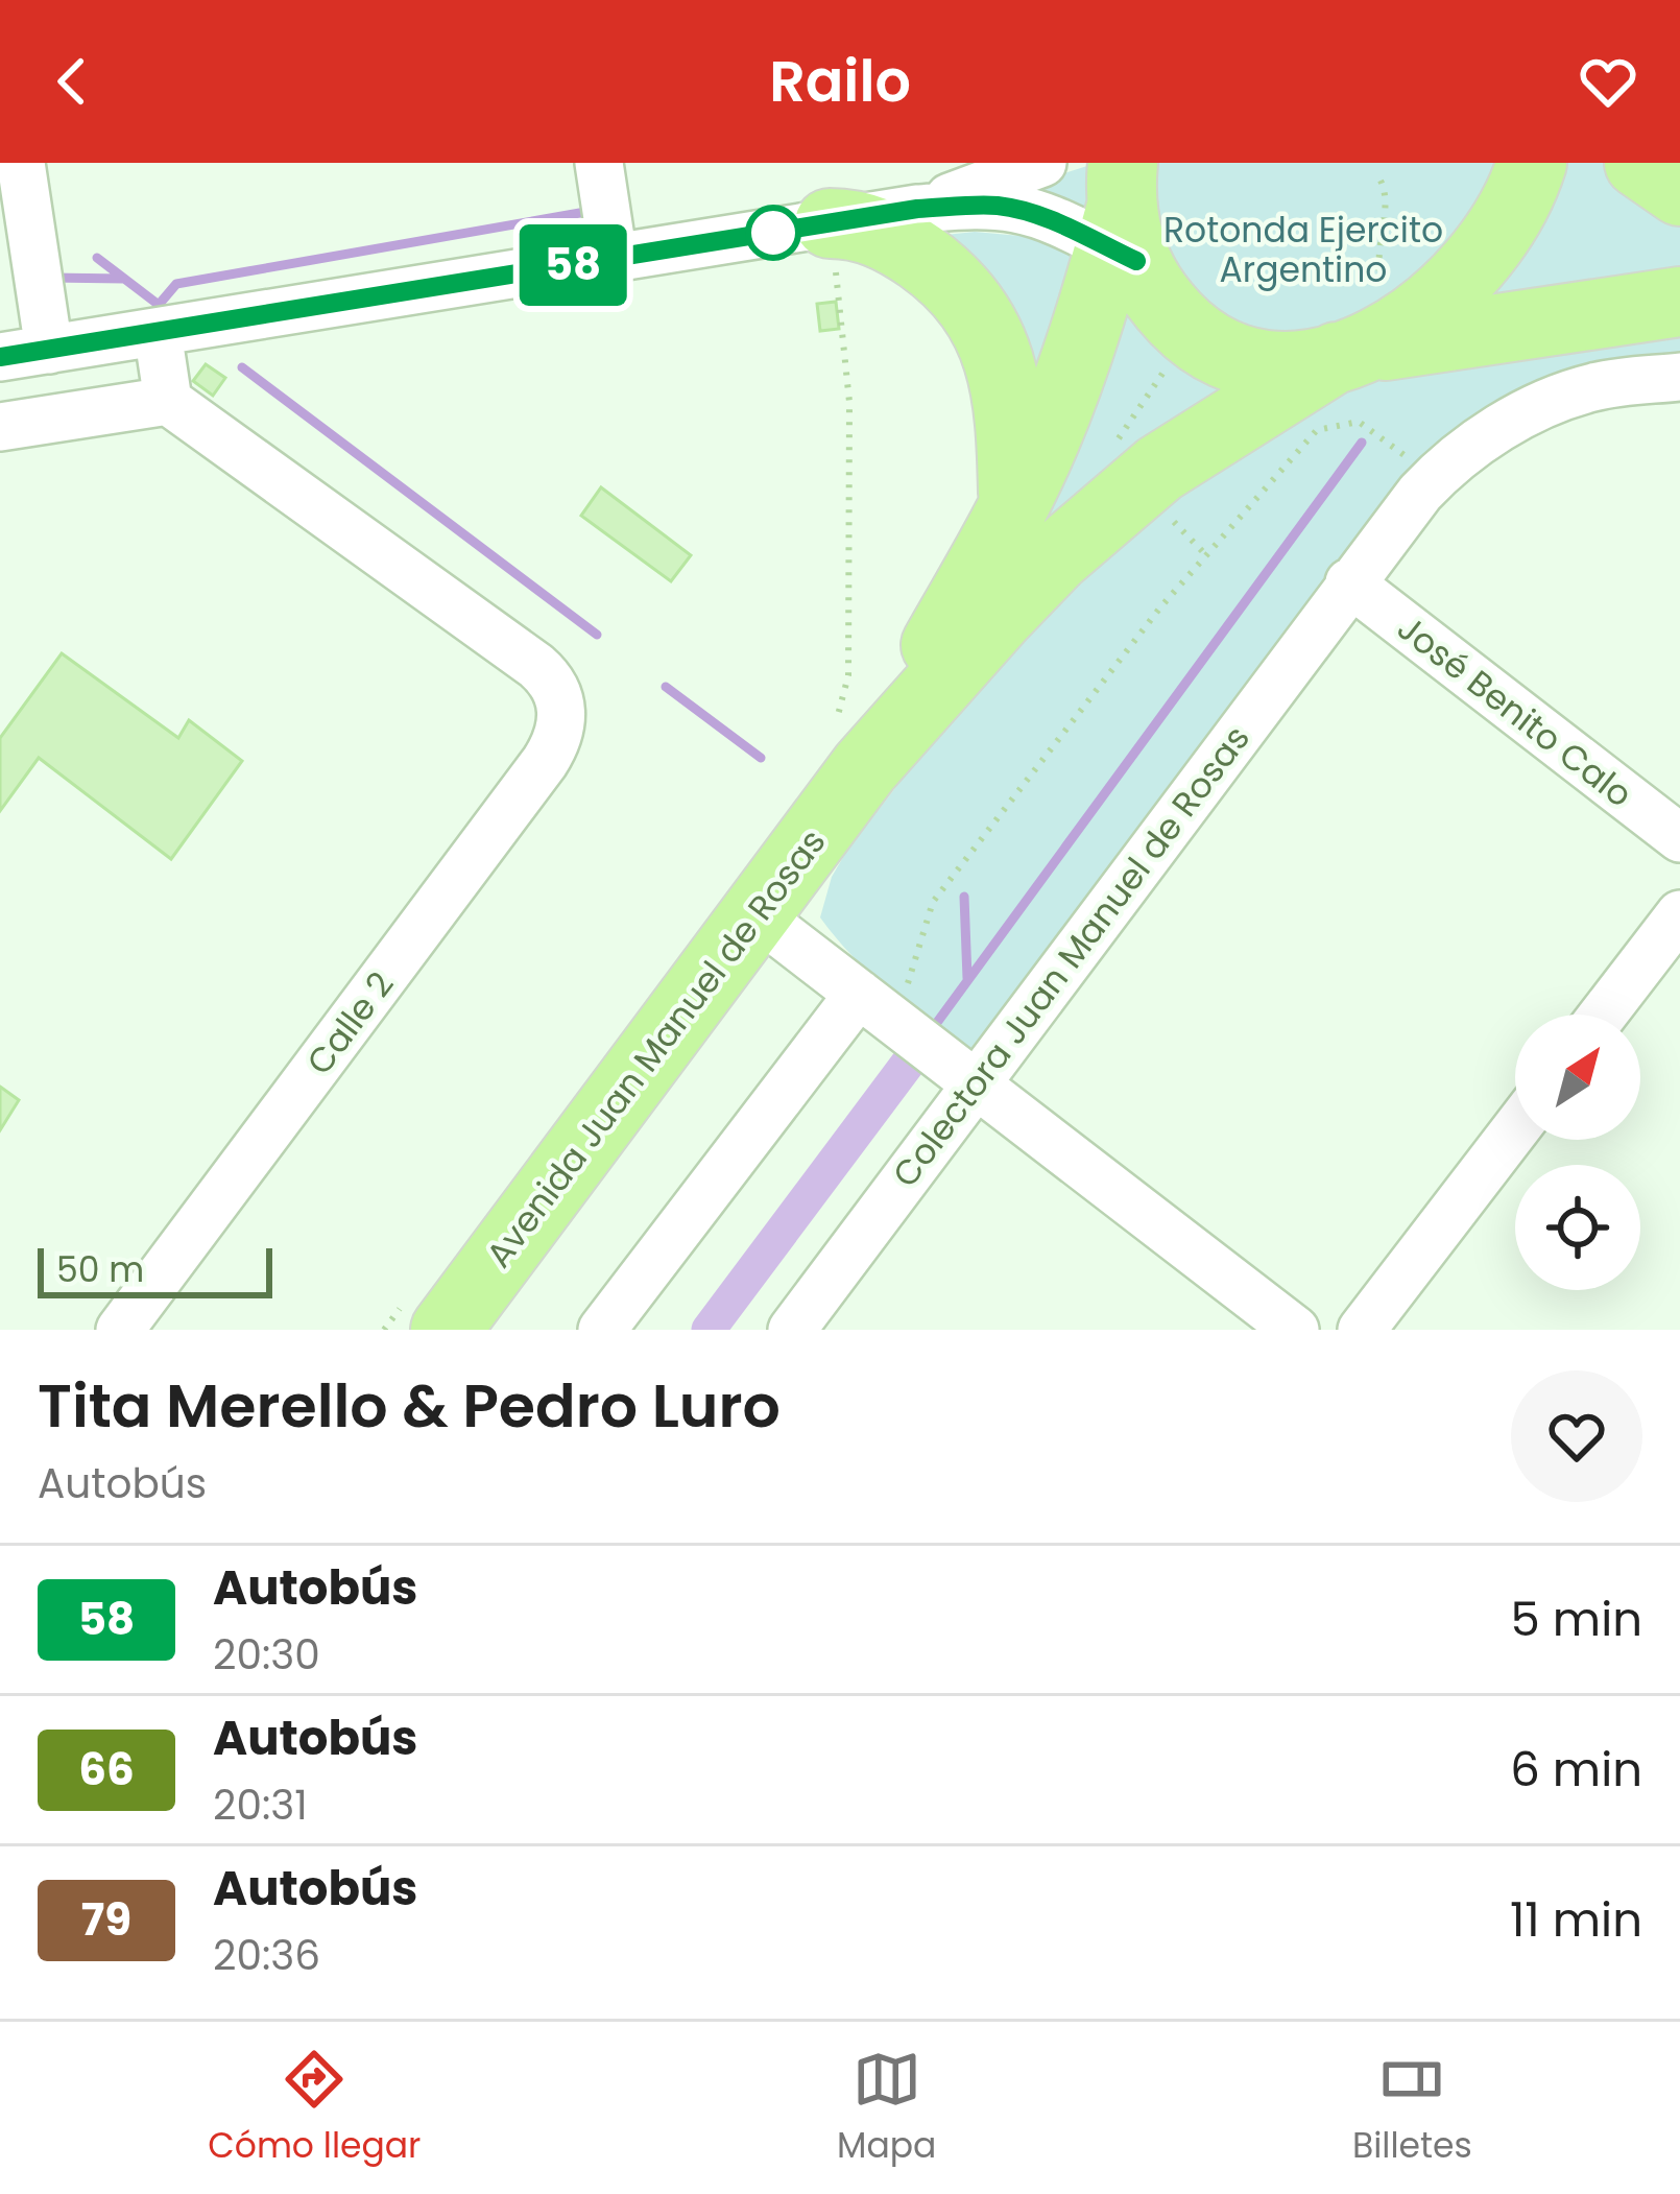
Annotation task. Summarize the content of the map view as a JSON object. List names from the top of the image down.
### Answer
{
  "streets": {
    "highway": ["Avenida Juan Manuel de Rosas"],
    "street": ["José Benito Calo", "Colectora Juan Manuel de Rosas", "Calle 2"]
  },
  "crossings": [
    ["José Benito Calo", "Colectora Juan Manuel de Rosas"]
  ],
  "parks": ["Rotonda Ejercito Argentino"],
  "lines": ["bus line 58"],
  "scale_bar": "50 m",
  "north": "top right",
  "page": {
    "header": "Railo",
    "on_map": "58",
    "scale": "50 m",
    "heading": ["Tita Merello & Pedro Luro", "Autobús"],
    "list": [
      {
        "mark": "58",
        "name": "Autobús",
        "note": "20:30",
        "value": "5 min"
      },
      {
        "mark": "66",
        "name": "Autobús",
        "note": "20:31",
        "value": "6 min"
      },
      {
        "mark": "79",
        "name": "Autobús",
        "note": "20:36",
        "value": "11 min"
      }
    ],
    "tabs": ["Cómo llegar", "Mapa", "Billetes"]
  }
}
